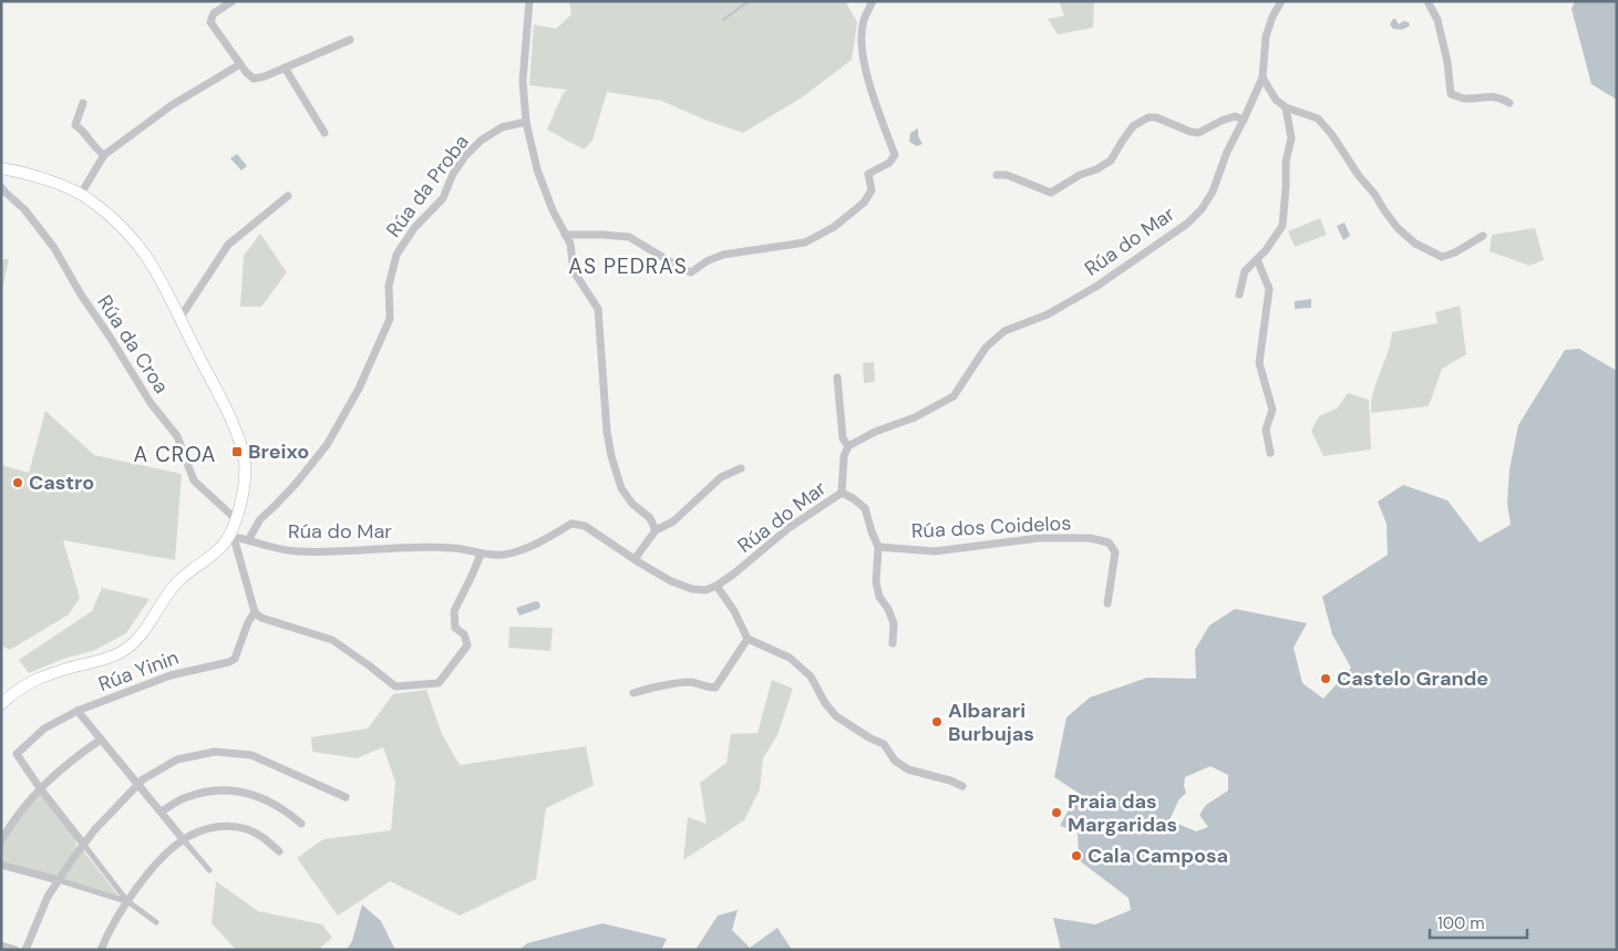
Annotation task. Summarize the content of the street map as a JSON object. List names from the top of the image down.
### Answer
{
  "streets": {
    "street": [
      "Rúa da Proba",
      "Rúa do Mar",
      "Rúa da Croa",
      "Rúa dos Coidelos",
      "Rúa Yinin"
    ]
  },
  "crossings": [
    ["Rúa da Proba", "Rúa do Mar"],
    ["Rúa do Mar", "Rúa da Croa"]
  ],
  "districts": ["AS PEDRAS", "A CROA"],
  "places": {
    "transit": ["Breixo"],
    "other": [
      "Castro",
      "Castelo Grande",
      "Albarari Burbujas",
      "Praia das Margaridas",
      "Cala Camposa"
    ]
  },
  "scale_bar": "100 m"
}
